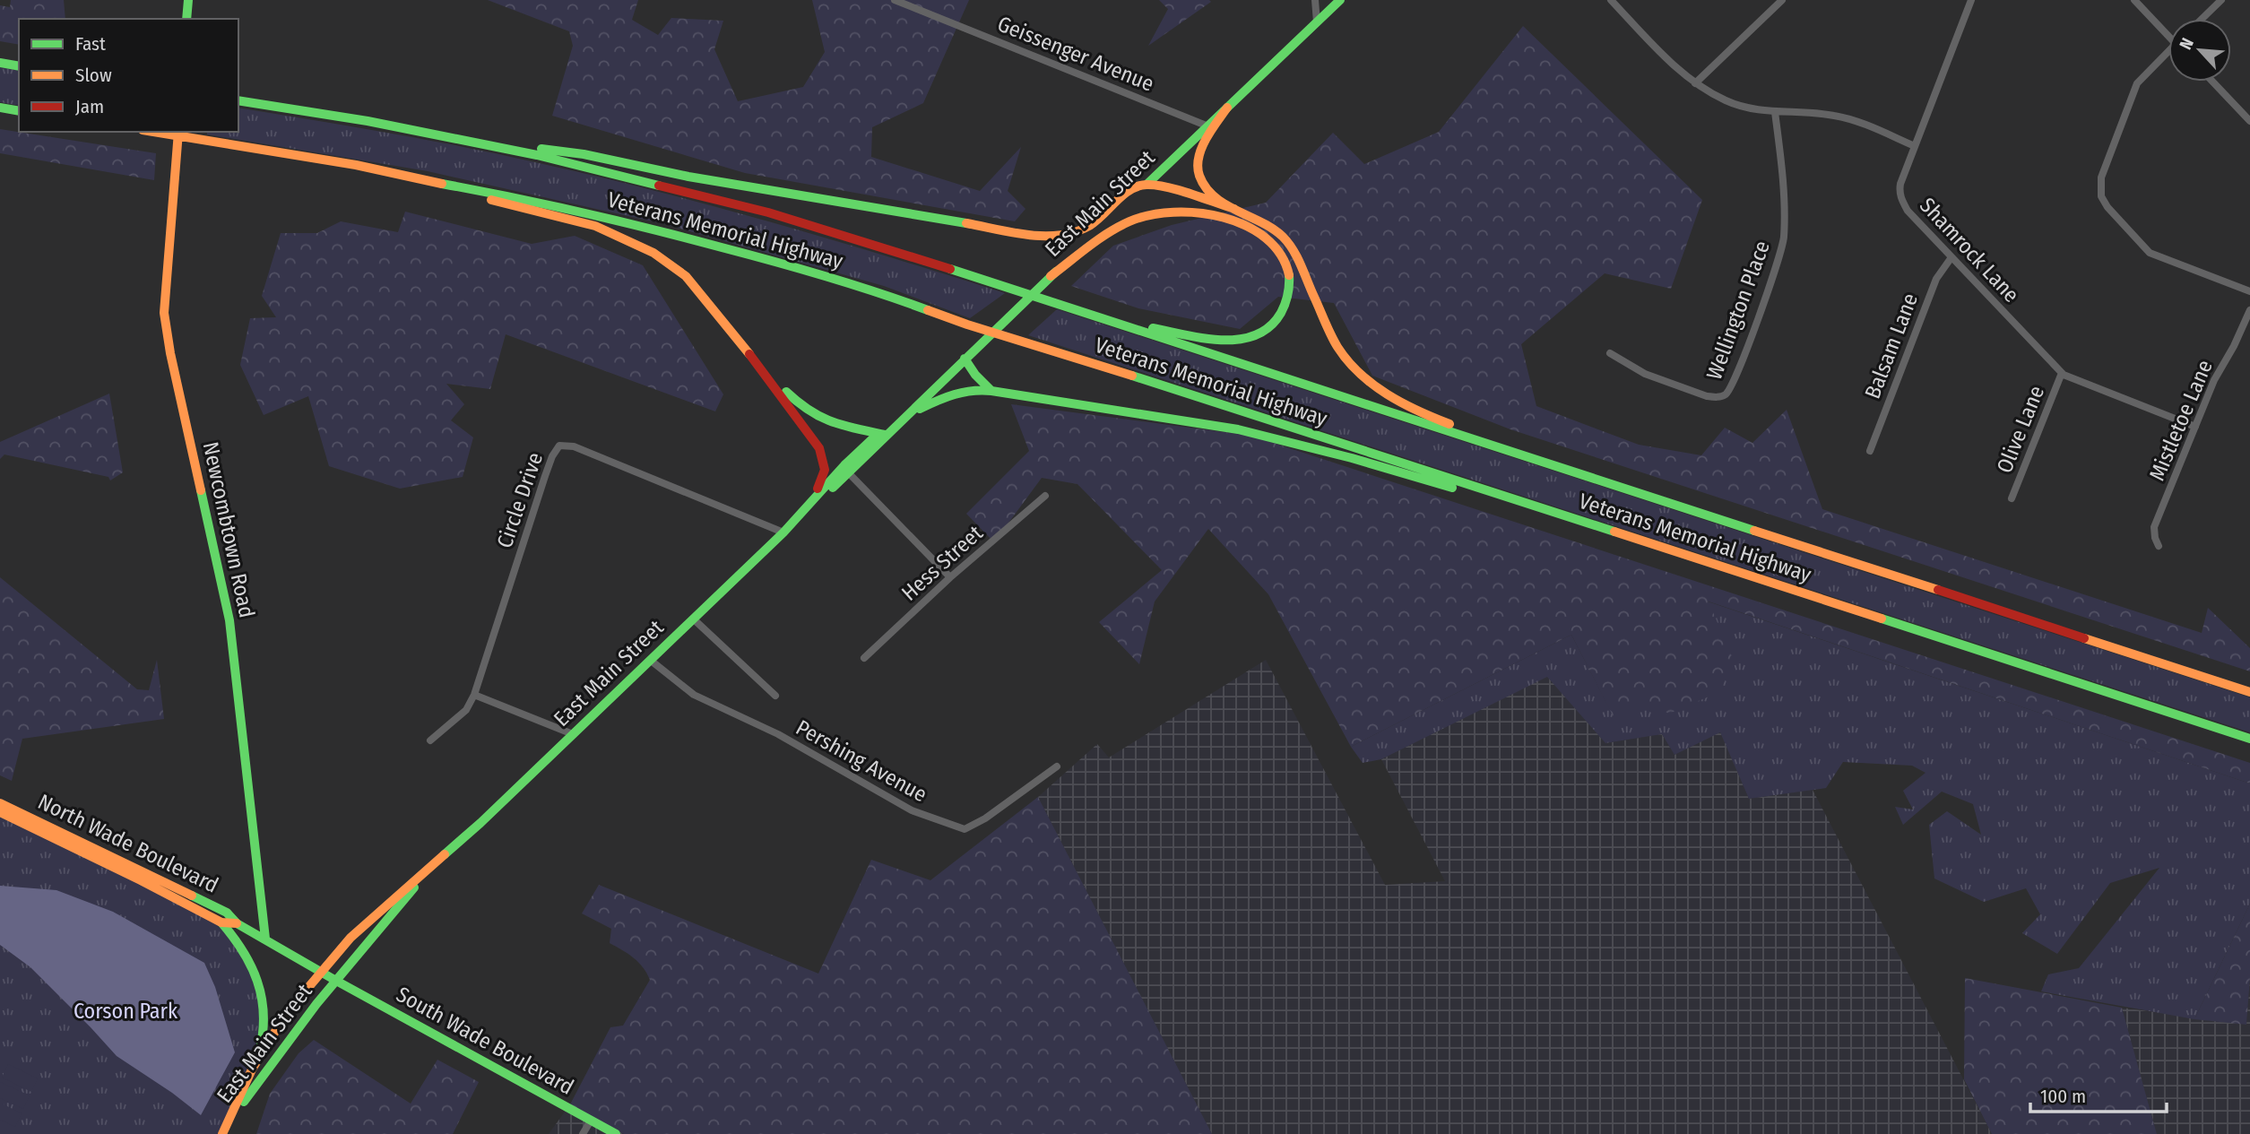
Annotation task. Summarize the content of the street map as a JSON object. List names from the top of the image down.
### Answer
{
  "streets": {
    "main road": [
      "East Main Street",
      "Veterans Memorial Highway",
      "Newcombtown Road",
      "North Wade Boulevard",
      "South Wade Boulevard"
    ],
    "street": [
      "Geissenger Avenue",
      "Shamrock Lane",
      "Wellington Place",
      "Balsam Lane",
      "Mistletoe Lane",
      "Olive Lane",
      "Circle Drive",
      "Hess Street",
      "Pershing Avenue"
    ]
  },
  "crossings": [
    ["Geissenger Avenue", "East Main Street"],
    ["East Main Street", "Circle Drive"],
    ["East Main Street", "Pershing Avenue"],
    ["East Main Street", "North Wade Boulevard"],
    ["East Main Street", "South Wade Boulevard"],
    ["Shamrock Lane", "Balsam Lane"],
    ["Shamrock Lane", "Mistletoe Lane"],
    ["Shamrock Lane", "Olive Lane"],
    ["Newcombtown Road", "North Wade Boulevard"],
    ["North Wade Boulevard", "South Wade Boulevard"]
  ],
  "parks": ["Corson Park"],
  "legend": ["Fast", "Slow", "Jam"],
  "scale_bar": "100 m",
  "north": "top left"
}
